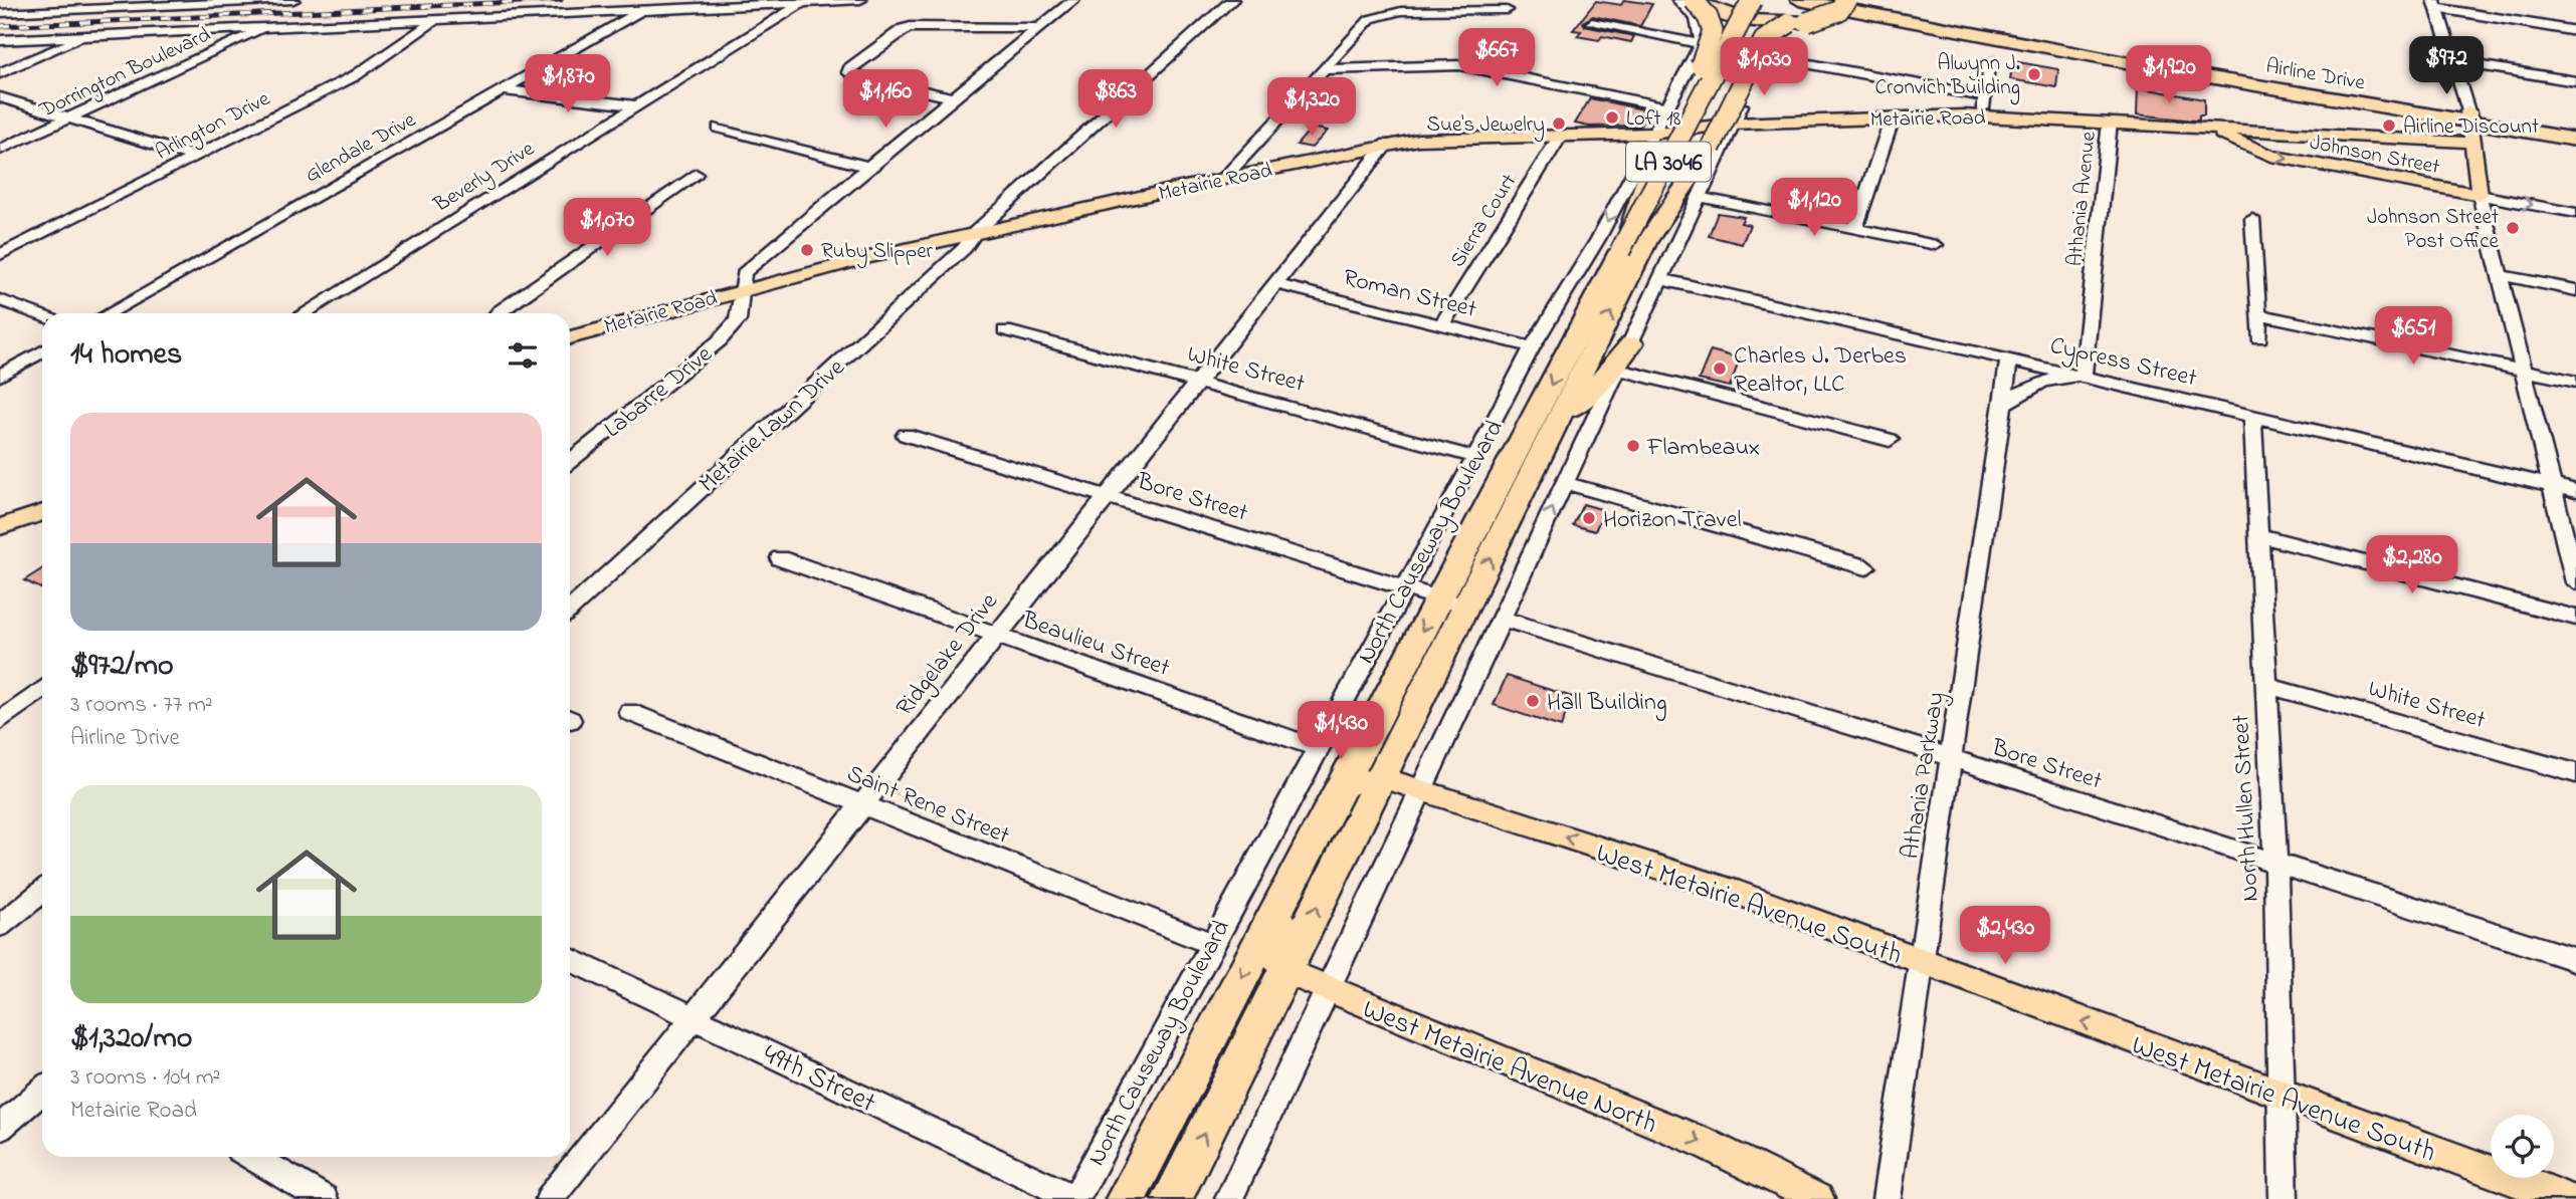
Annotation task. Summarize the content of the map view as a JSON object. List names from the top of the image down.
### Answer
{
  "streets": {
    "highway": ["Airline Drive", "LA 3046", "North Causeway Boulevard"],
    "main road": [
      "Metairie Road",
      "Johnson Street",
      "West Metairie Avenue South",
      "West Metairie Avenue North"
    ],
    "street": [
      "Dorrington Boulevard",
      "Arlington Drive",
      "Glendale Drive",
      "Beverly Drive",
      "Athania Avenue",
      "Sierra Court",
      "Roman Street",
      "Cypress Street",
      "White Street",
      "Labarre Drive",
      "Metairie Lawn Drive",
      "Bore Street",
      "Beaulieu Street",
      "Ridgelake Drive",
      "Athania Parkway",
      "Saint Rene Street",
      "North Hullen Street",
      "49th Street"
    ]
  },
  "crossings": [
    ["Metairie Road", "Johnson Street"],
    ["Metairie Road", "Athania Avenue"],
    ["Metairie Road", "Sierra Court"],
    ["Metairie Road", "Labarre Drive"],
    ["Metairie Road", "Metairie Lawn Drive"],
    ["Metairie Road", "North Causeway Boulevard"],
    ["Metairie Road", "Ridgelake Drive"],
    ["Athania Avenue", "Cypress Street"],
    ["Sierra Court", "Roman Street"],
    ["Roman Street", "North Causeway Boulevard"],
    ["Roman Street", "Ridgelake Drive"],
    ["Cypress Street", "Athania Parkway"],
    ["Cypress Street", "North Hullen Street"],
    ["White Street", "North Causeway Boulevard"],
    ["White Street", "Ridgelake Drive"],
    ["White Street", "North Hullen Street"],
    ["Bore Street", "North Causeway Boulevard"],
    ["Bore Street", "Ridgelake Drive"],
    ["Bore Street", "Athania Parkway"],
    ["Bore Street", "North Hullen Street"],
    ["North Causeway Boulevard", "Beaulieu Street"],
    ["North Causeway Boulevard", "Saint Rene Street"],
    ["North Causeway Boulevard", "West Metairie Avenue South"],
    ["North Causeway Boulevard", "West Metairie Avenue North"],
    ["North Causeway Boulevard", "49th Street"],
    ["Beaulieu Street", "Ridgelake Drive"],
    ["Ridgelake Drive", "Saint Rene Street"],
    ["Ridgelake Drive", "49th Street"],
    ["Athania Parkway", "West Metairie Avenue South"],
    ["North Hullen Street", "West Metairie Avenue South"]
  ],
  "one_way": ["West Metairie Avenue South", "West Metairie Avenue North"],
  "places": [
    "Alwynn J. Cronvich Building",
    "Loft 18",
    "Sue's Jewelry",
    "Airline Discount",
    "Johnson Street Post Office",
    "Ruby Slipper",
    "Charles J. Derbes Realtor, LLC",
    "Flambeaux",
    "Horizon Travel",
    "Hall Building"
  ],
  "page": {
    "price": [
      "$667",
      "$972",
      "$1,030",
      "$1,920",
      "$1,870",
      "$1,160",
      "$863",
      "$1,320",
      "$1,120",
      "$1,070",
      "$651",
      "$2,280",
      "$1,430",
      "$2,430"
    ],
    "heading": "14 homes",
    "list": [
      {
        "name": "$972/mo",
        "note": "3 rooms · 77 m² · Airline Drive"
      },
      {
        "name": "$1,320/mo",
        "note": "3 rooms · 104 m² · Metairie Road"
      }
    ]
  }
}
